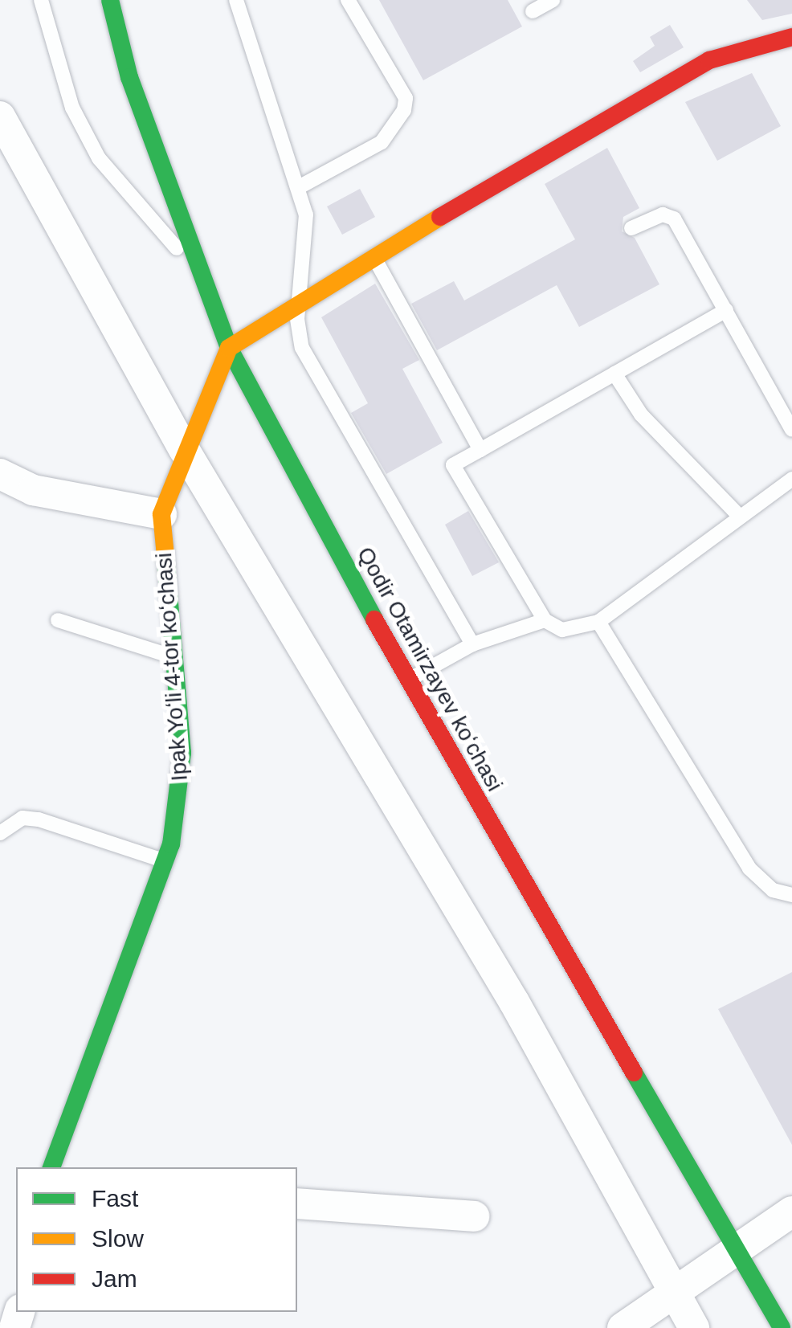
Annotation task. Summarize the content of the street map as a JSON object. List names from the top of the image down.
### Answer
{
  "streets": {
    "street": ["Ipak Yoʻli 4-tor koʻchasi", "Qodir Otamirzayev koʻchasi"]
  },
  "crossings": [
    ["Ipak Yoʻli 4-tor koʻchasi", "Qodir Otamirzayev koʻchasi"]
  ],
  "legend": ["Fast", "Slow", "Jam"]
}
